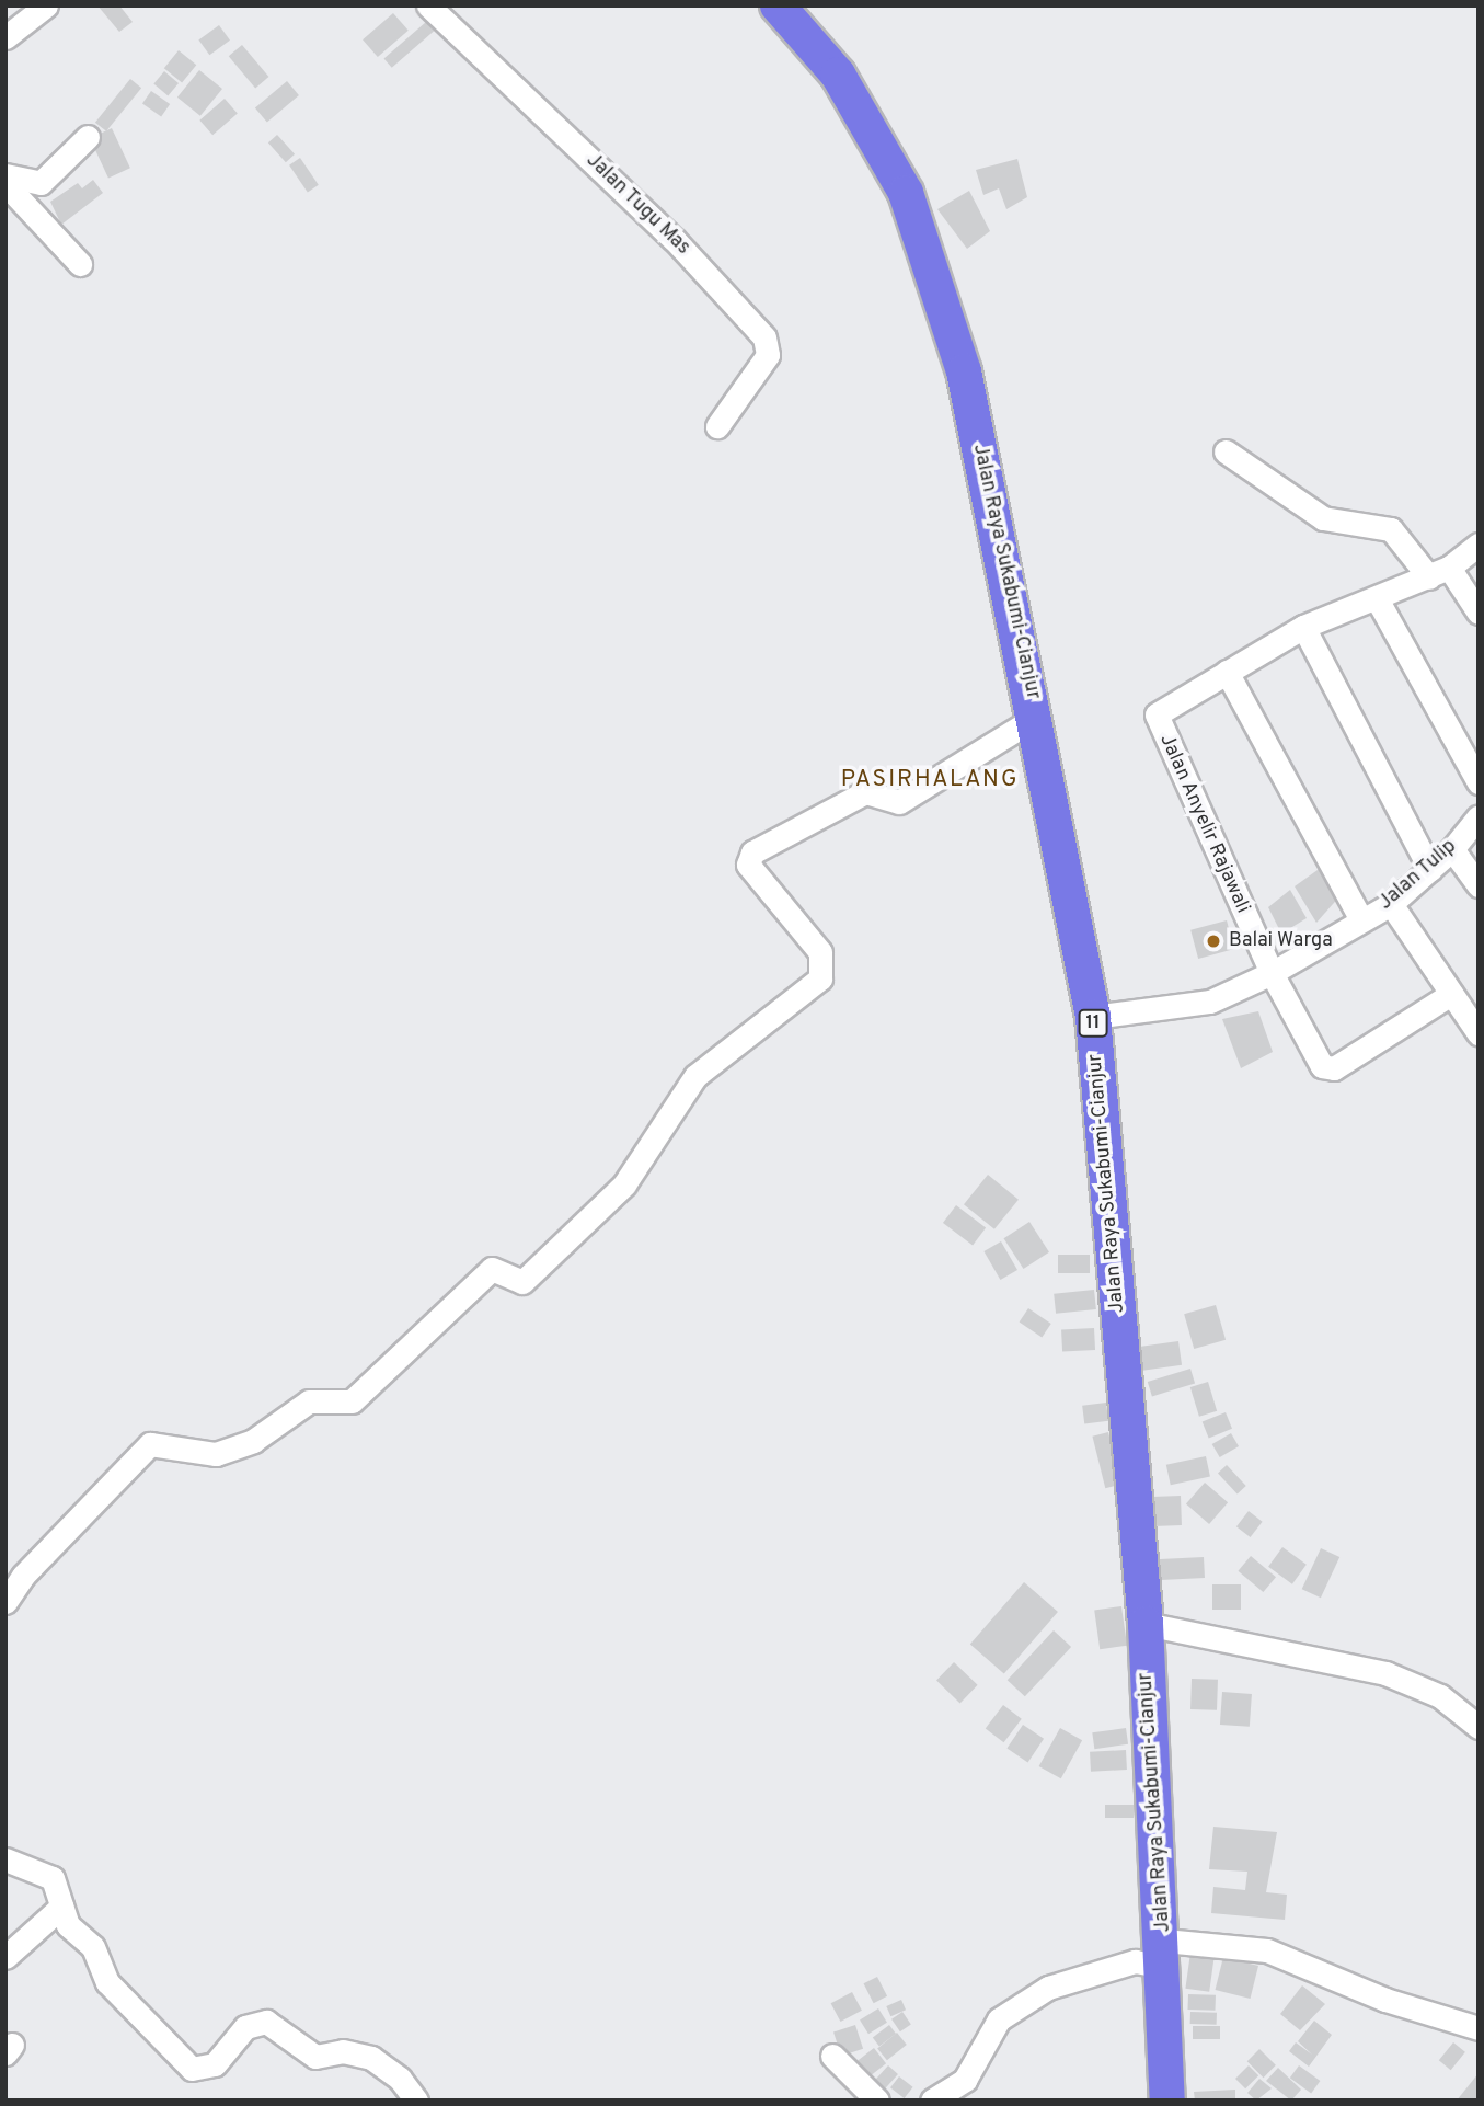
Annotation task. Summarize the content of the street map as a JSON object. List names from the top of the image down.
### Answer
{
  "streets": {
    "highway": ["Jalan Raya Sukabumi-Cianjur", "11"],
    "street": ["Jalan Tugu Mas", "Jalan Anyelir Rajawali", "Jalan Tulip"]
  },
  "crossings": [
    ["Jalan Raya Sukabumi-Cianjur", "Jalan Tulip"],
    ["Jalan Anyelir Rajawali", "Jalan Tulip"]
  ],
  "districts": ["PASIRHALANG"],
  "places": ["Balai Warga"]
}
